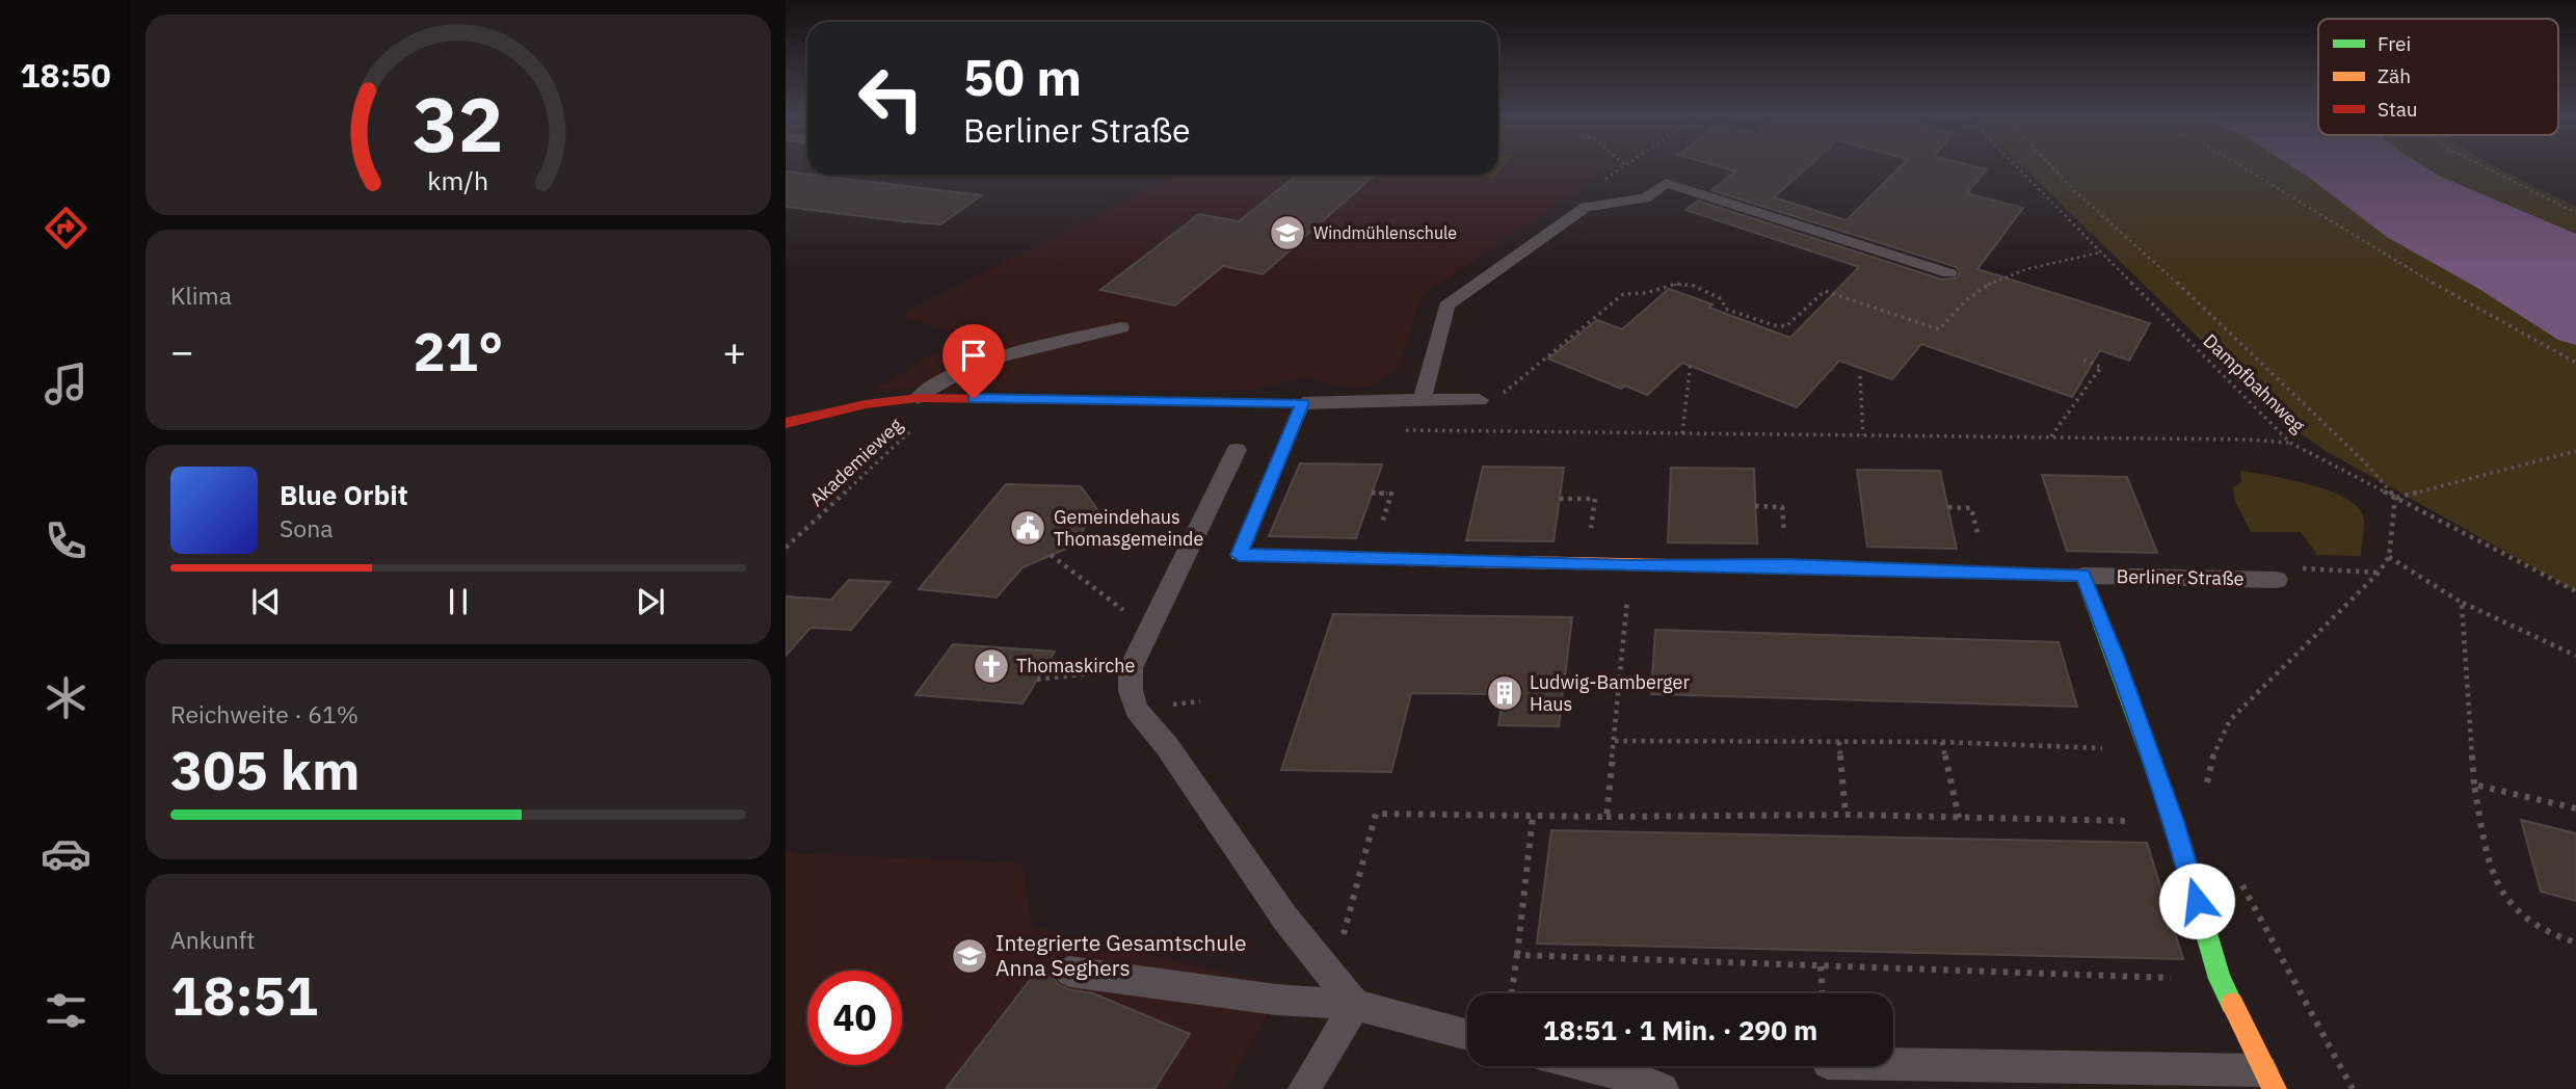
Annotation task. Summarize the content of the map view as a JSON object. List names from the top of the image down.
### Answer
{
  "streets": {
    "street": ["Berliner Straße"],
    "path": ["Dampfbahnweg", "Akademieweg"]
  },
  "places": {
    "school or university": ["Windmühlenschule", "Integrierte Gesamtschule Anna Seghers"],
    "public building": ["Gemeindehaus Thomasgemeinde"],
    "church": ["Thomaskirche"],
    "building": ["Ludwig-Bamberger Haus"]
  },
  "legend": ["Frei", "Zäh", "Stau"],
  "page": {
    "tabs": "18:50",
    "turn": ["50 m", "Berliner Straße"],
    "tile": [
      "Klima",
      ["Reichweite · 61%", "305 km"],
      ["Ankunft", "18:51"]
    ],
    "heat": ["−", "21°", "+"],
    "song": ["Blue Orbit", "Sona"],
    "limit": "40",
    "trip": "18:51 · 1 Min. · 290 m",
    "gauge": ["32", "km/h"]
  }
}
